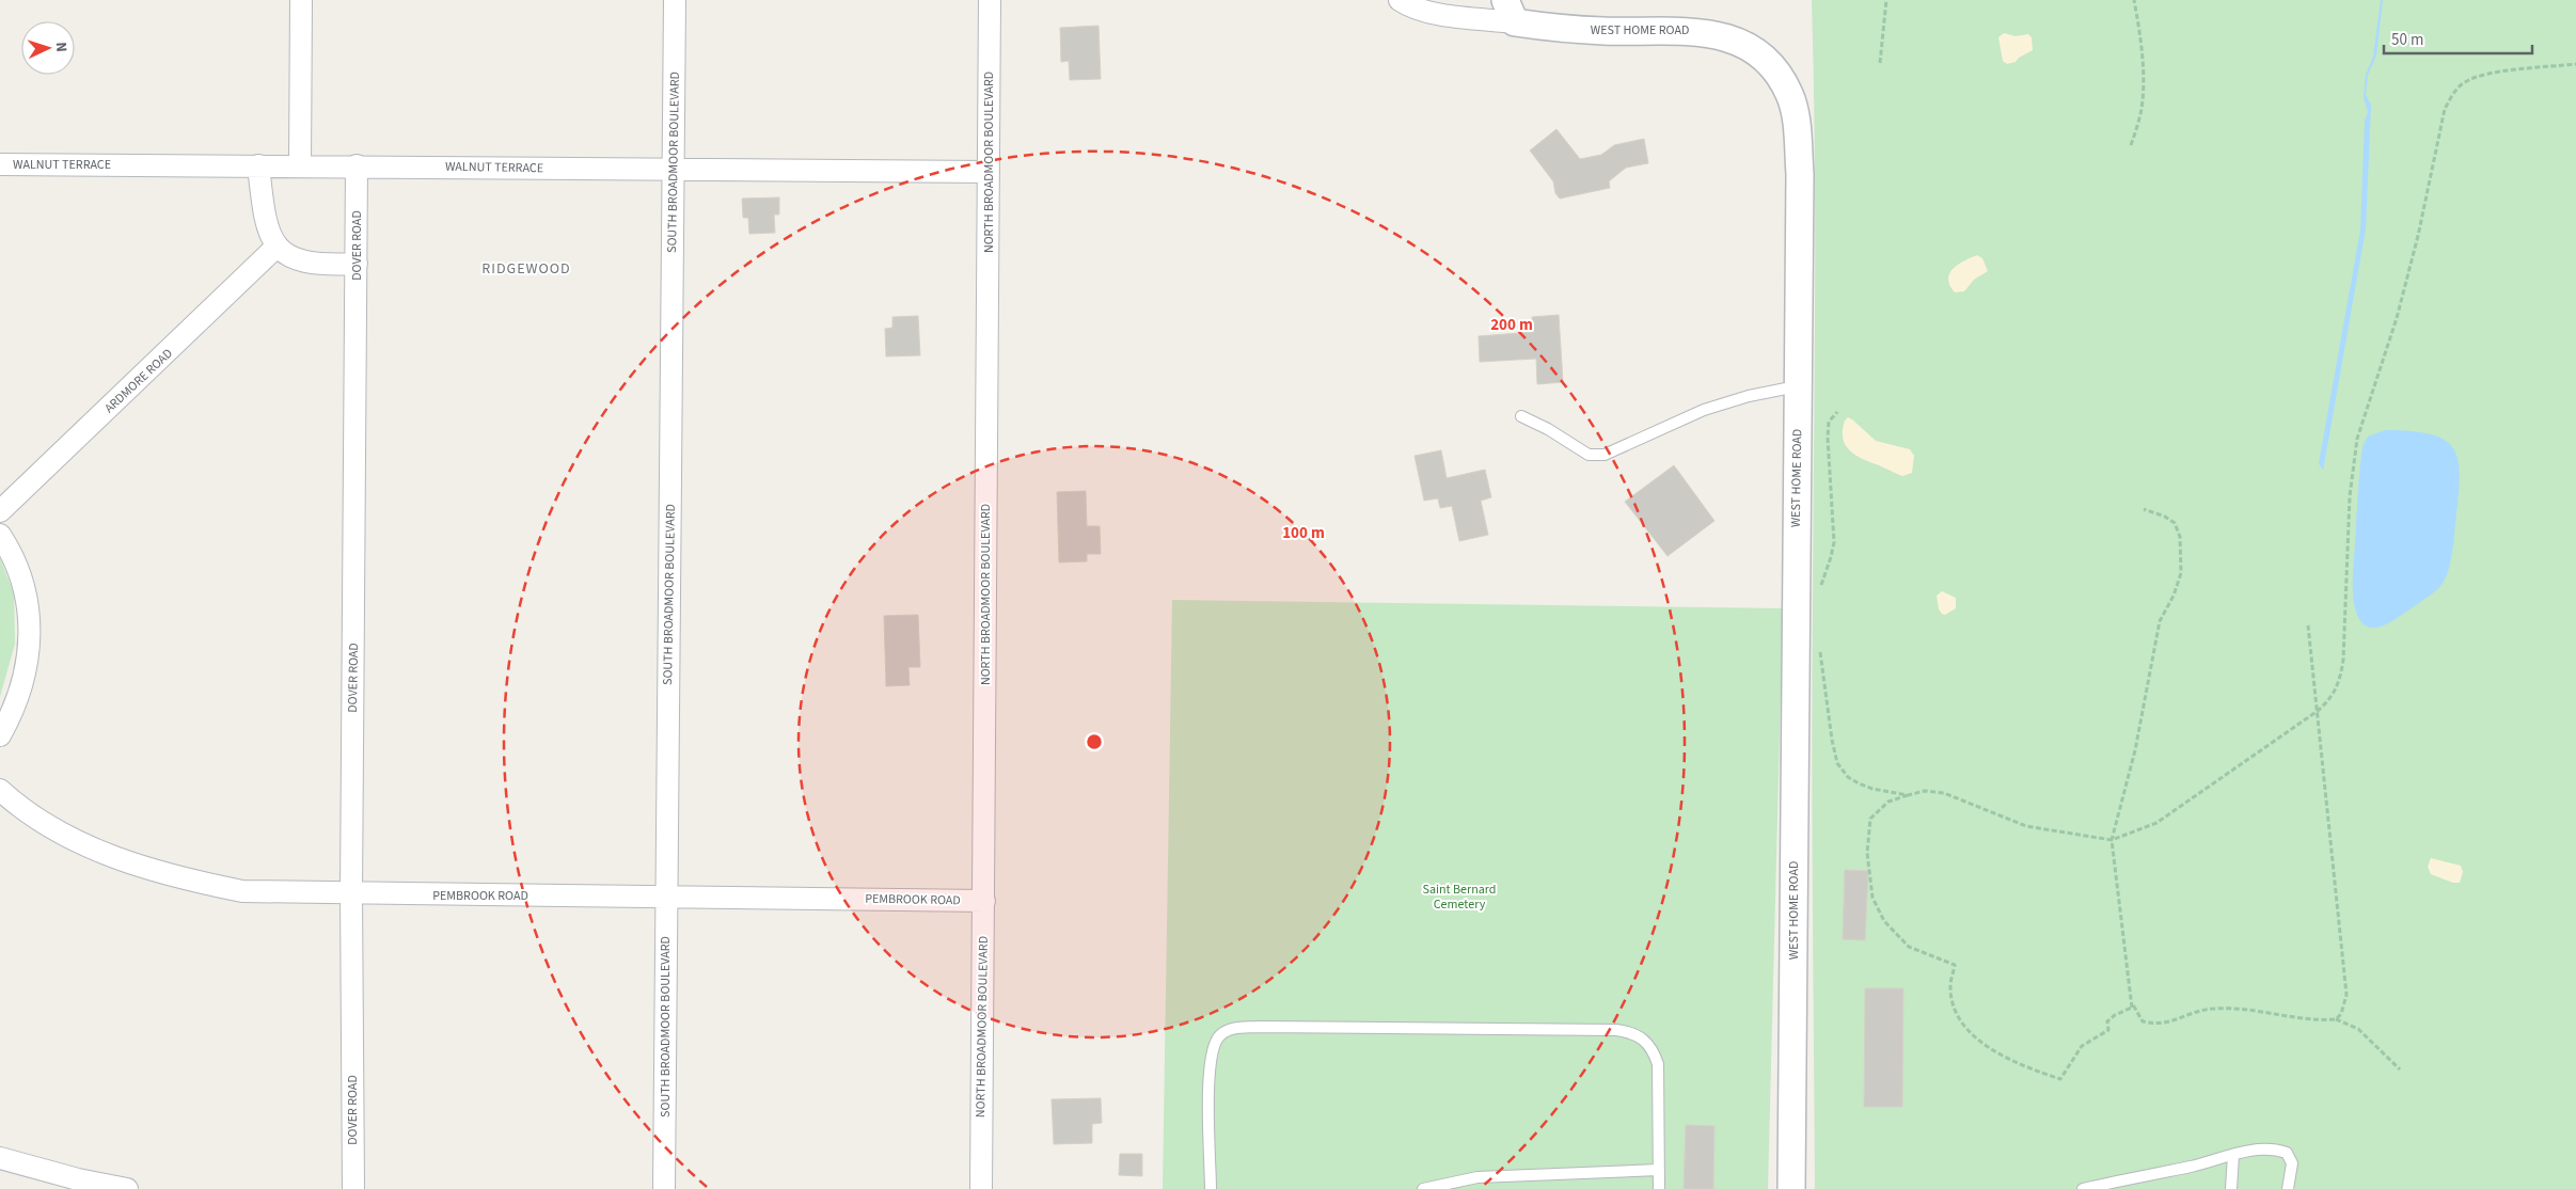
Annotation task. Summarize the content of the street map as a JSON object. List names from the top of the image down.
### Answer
{
  "streets": {
    "street": [
      "WEST HOME ROAD",
      "SOUTH BROADMOOR BOULEVARD",
      "NORTH BROADMOOR BOULEVARD",
      "WALNUT TERRACE",
      "DOVER ROAD",
      "ARDMORE ROAD",
      "PEMBROOK ROAD"
    ]
  },
  "crossings": [
    ["SOUTH BROADMOOR BOULEVARD", "WALNUT TERRACE"],
    ["SOUTH BROADMOOR BOULEVARD", "PEMBROOK ROAD"],
    ["NORTH BROADMOOR BOULEVARD", "WALNUT TERRACE"],
    ["NORTH BROADMOOR BOULEVARD", "PEMBROOK ROAD"],
    ["WALNUT TERRACE", "DOVER ROAD"],
    ["DOVER ROAD", "PEMBROOK ROAD"]
  ],
  "districts": ["RIDGEWOOD"],
  "parks": ["Saint Bernard Cemetery"],
  "scale_bar": "50 m",
  "north": "right",
  "rings": ["200 m", "100 m"]
}
